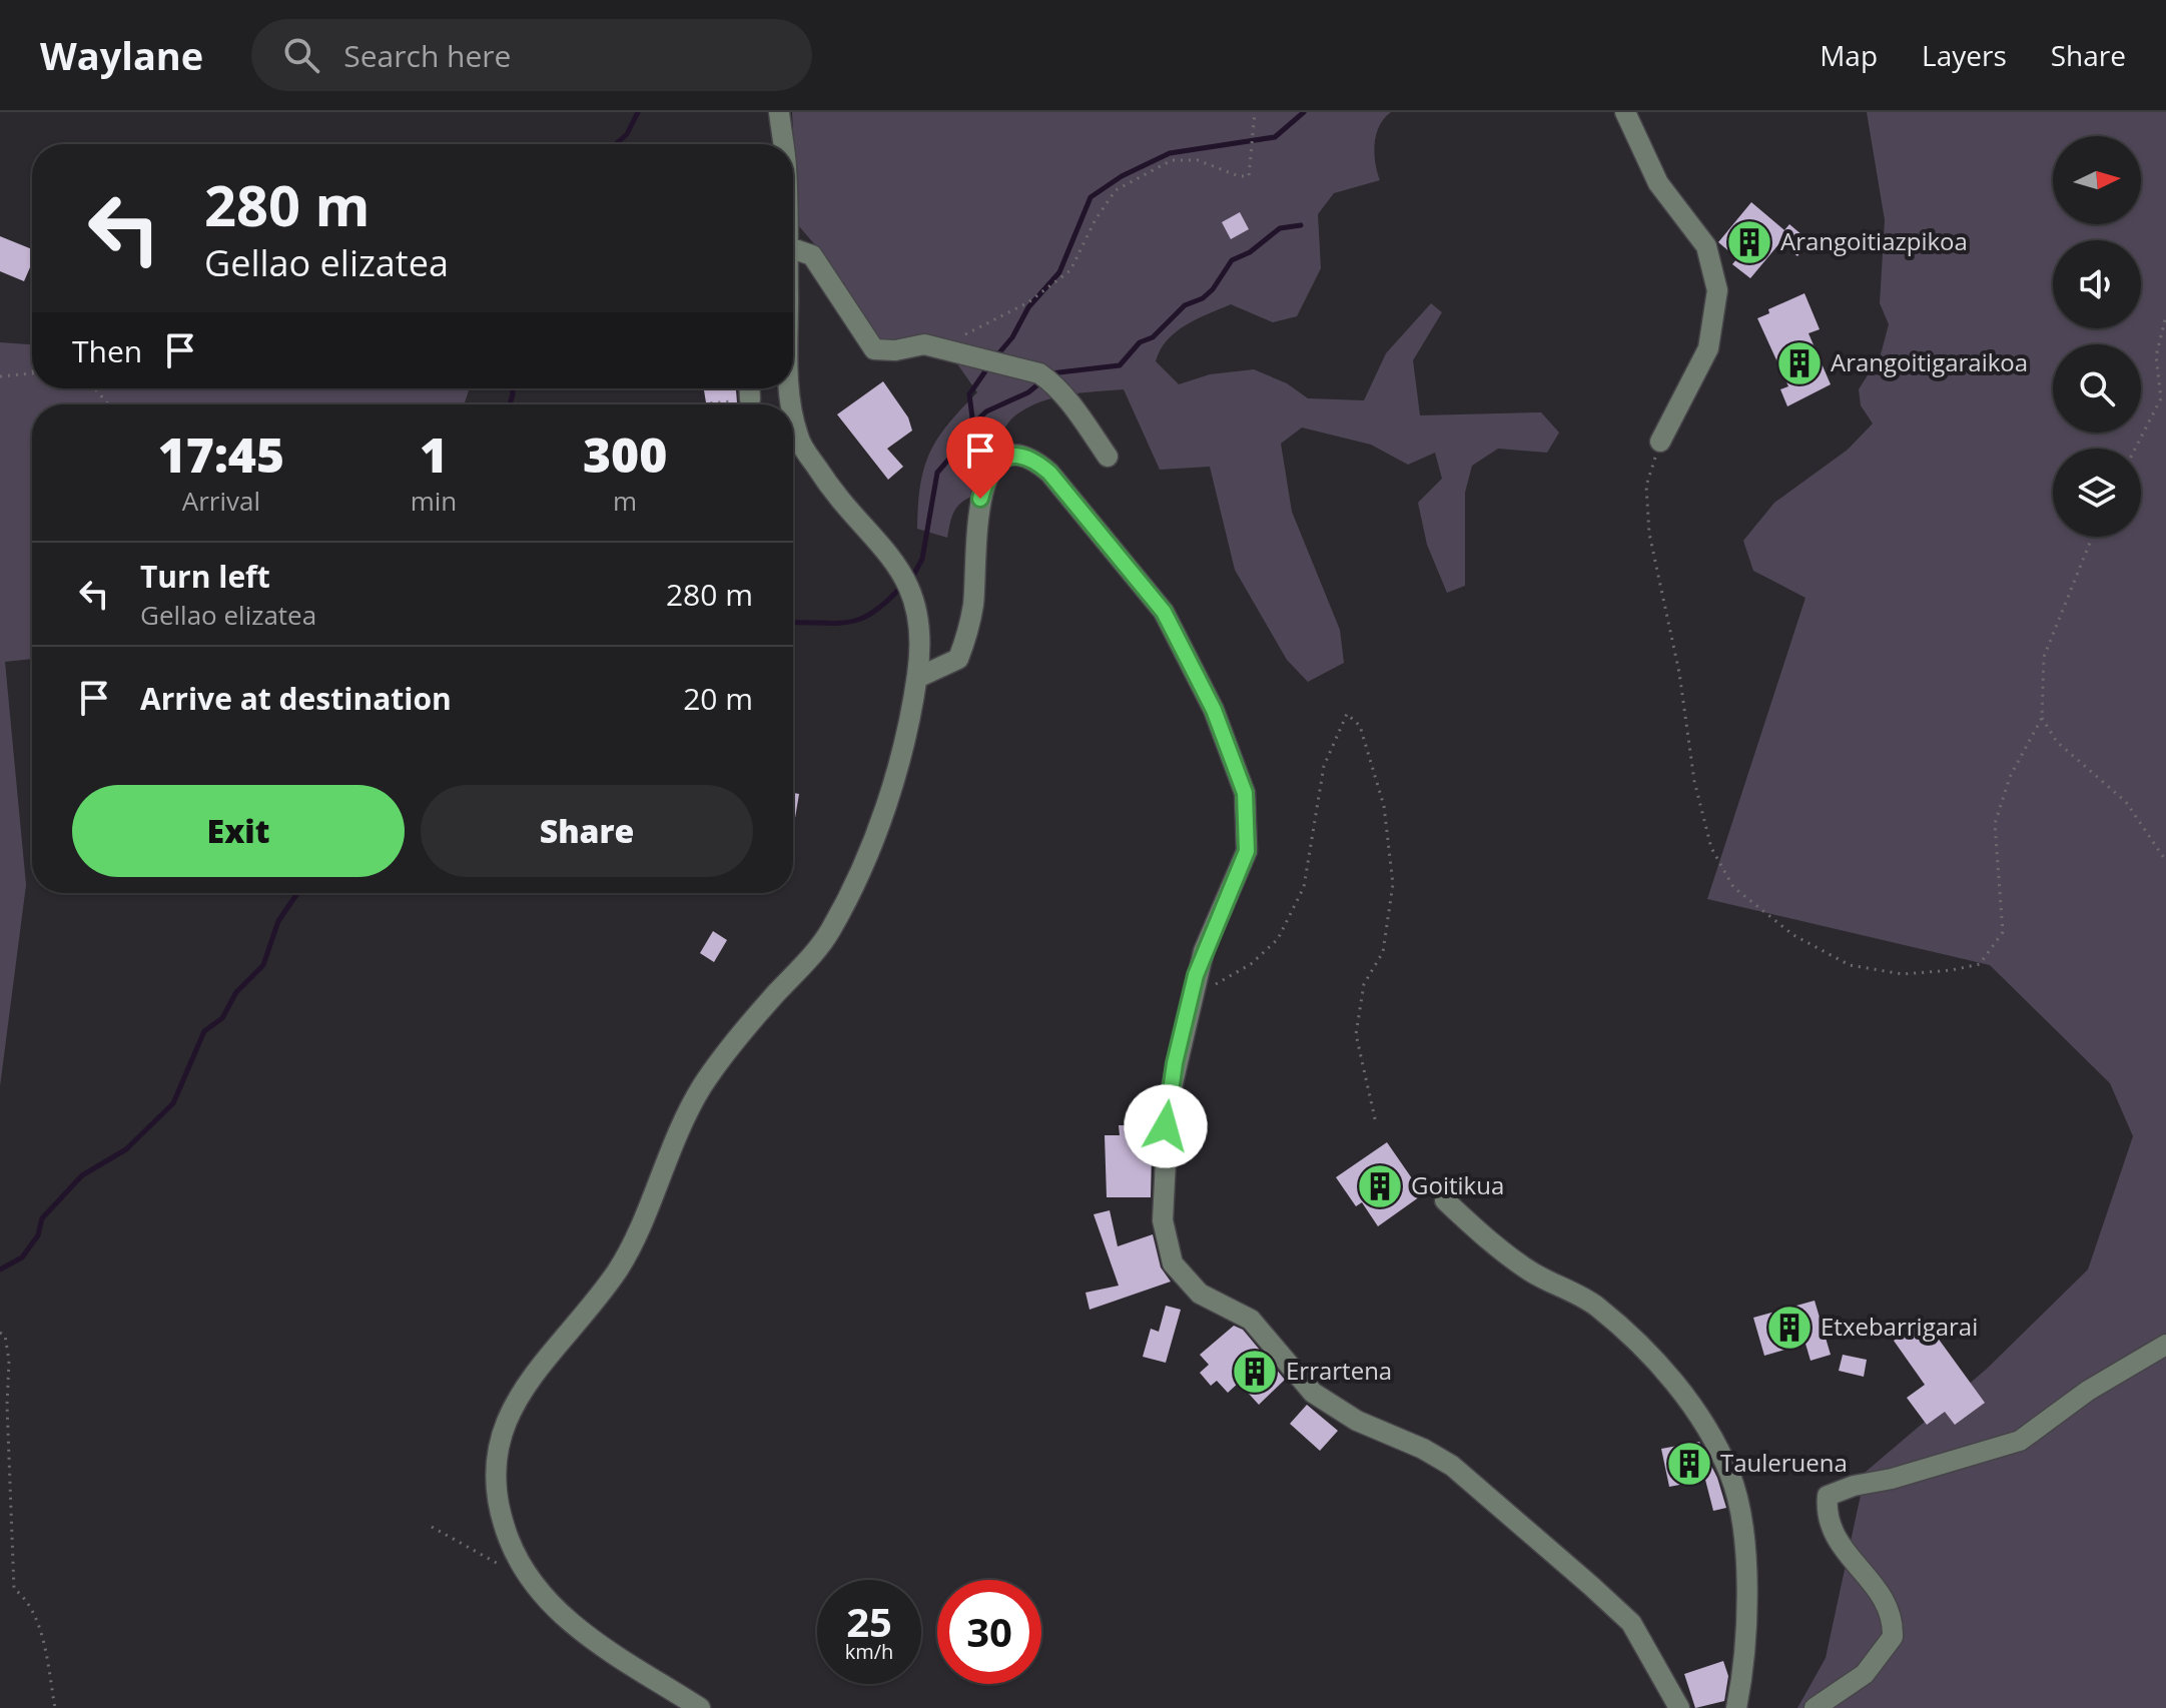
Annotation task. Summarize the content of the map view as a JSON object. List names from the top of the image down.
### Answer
{
  "places": {
    "building": [
      "Arangoitiazpikoa",
      "Arangoitigaraikoa",
      "Goitikua",
      "Etxebarrigarai",
      "Errartena",
      "Tauleruena"
    ]
  },
  "north": "right",
  "page": {
    "header": "Waylane",
    "search": "Search here",
    "nav": ["Map", "Layers", "Share"],
    "turn": ["280 m", "Gellao elizatea"],
    "then": "Then",
    "eta": [
      "17:45",
      "Arrival",
      "1",
      "min",
      "300",
      "m"
    ],
    "list": [
      {
        "name": "Turn left",
        "note": "Gellao elizatea",
        "value": "280 m"
      },
      {
        "name": "Arrive at destination",
        "value": "20 m"
      }
    ],
    "buttons": ["Exit", "Share"],
    "speed": "25 km/h",
    "limit": "30"
  }
}
